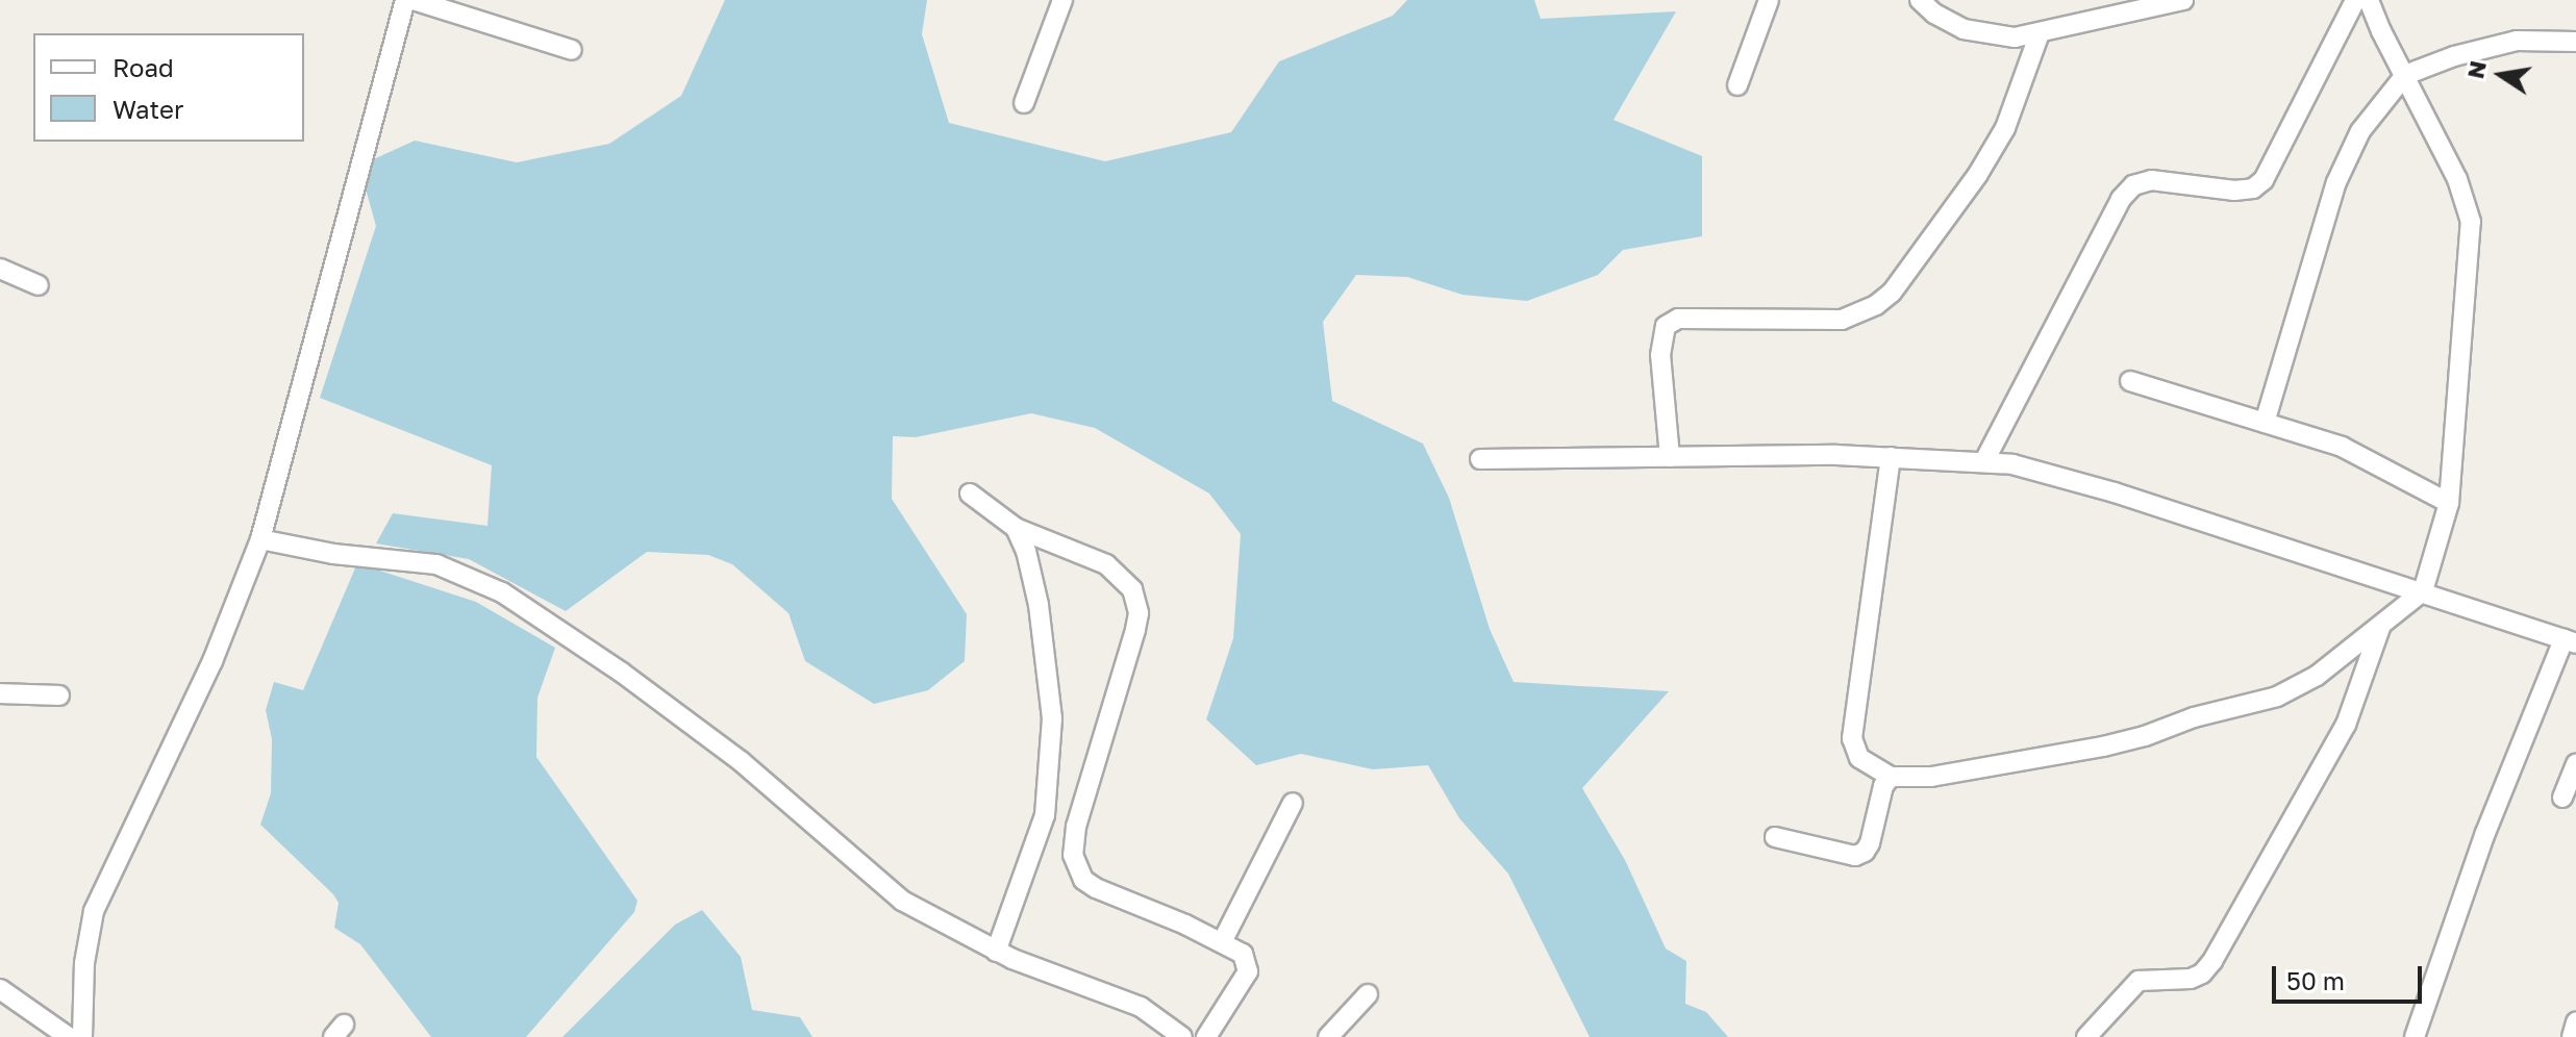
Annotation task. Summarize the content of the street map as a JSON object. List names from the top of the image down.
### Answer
{
  "legend": ["Road", "Water"],
  "scale_bar": "50 m",
  "north": "left"
}
